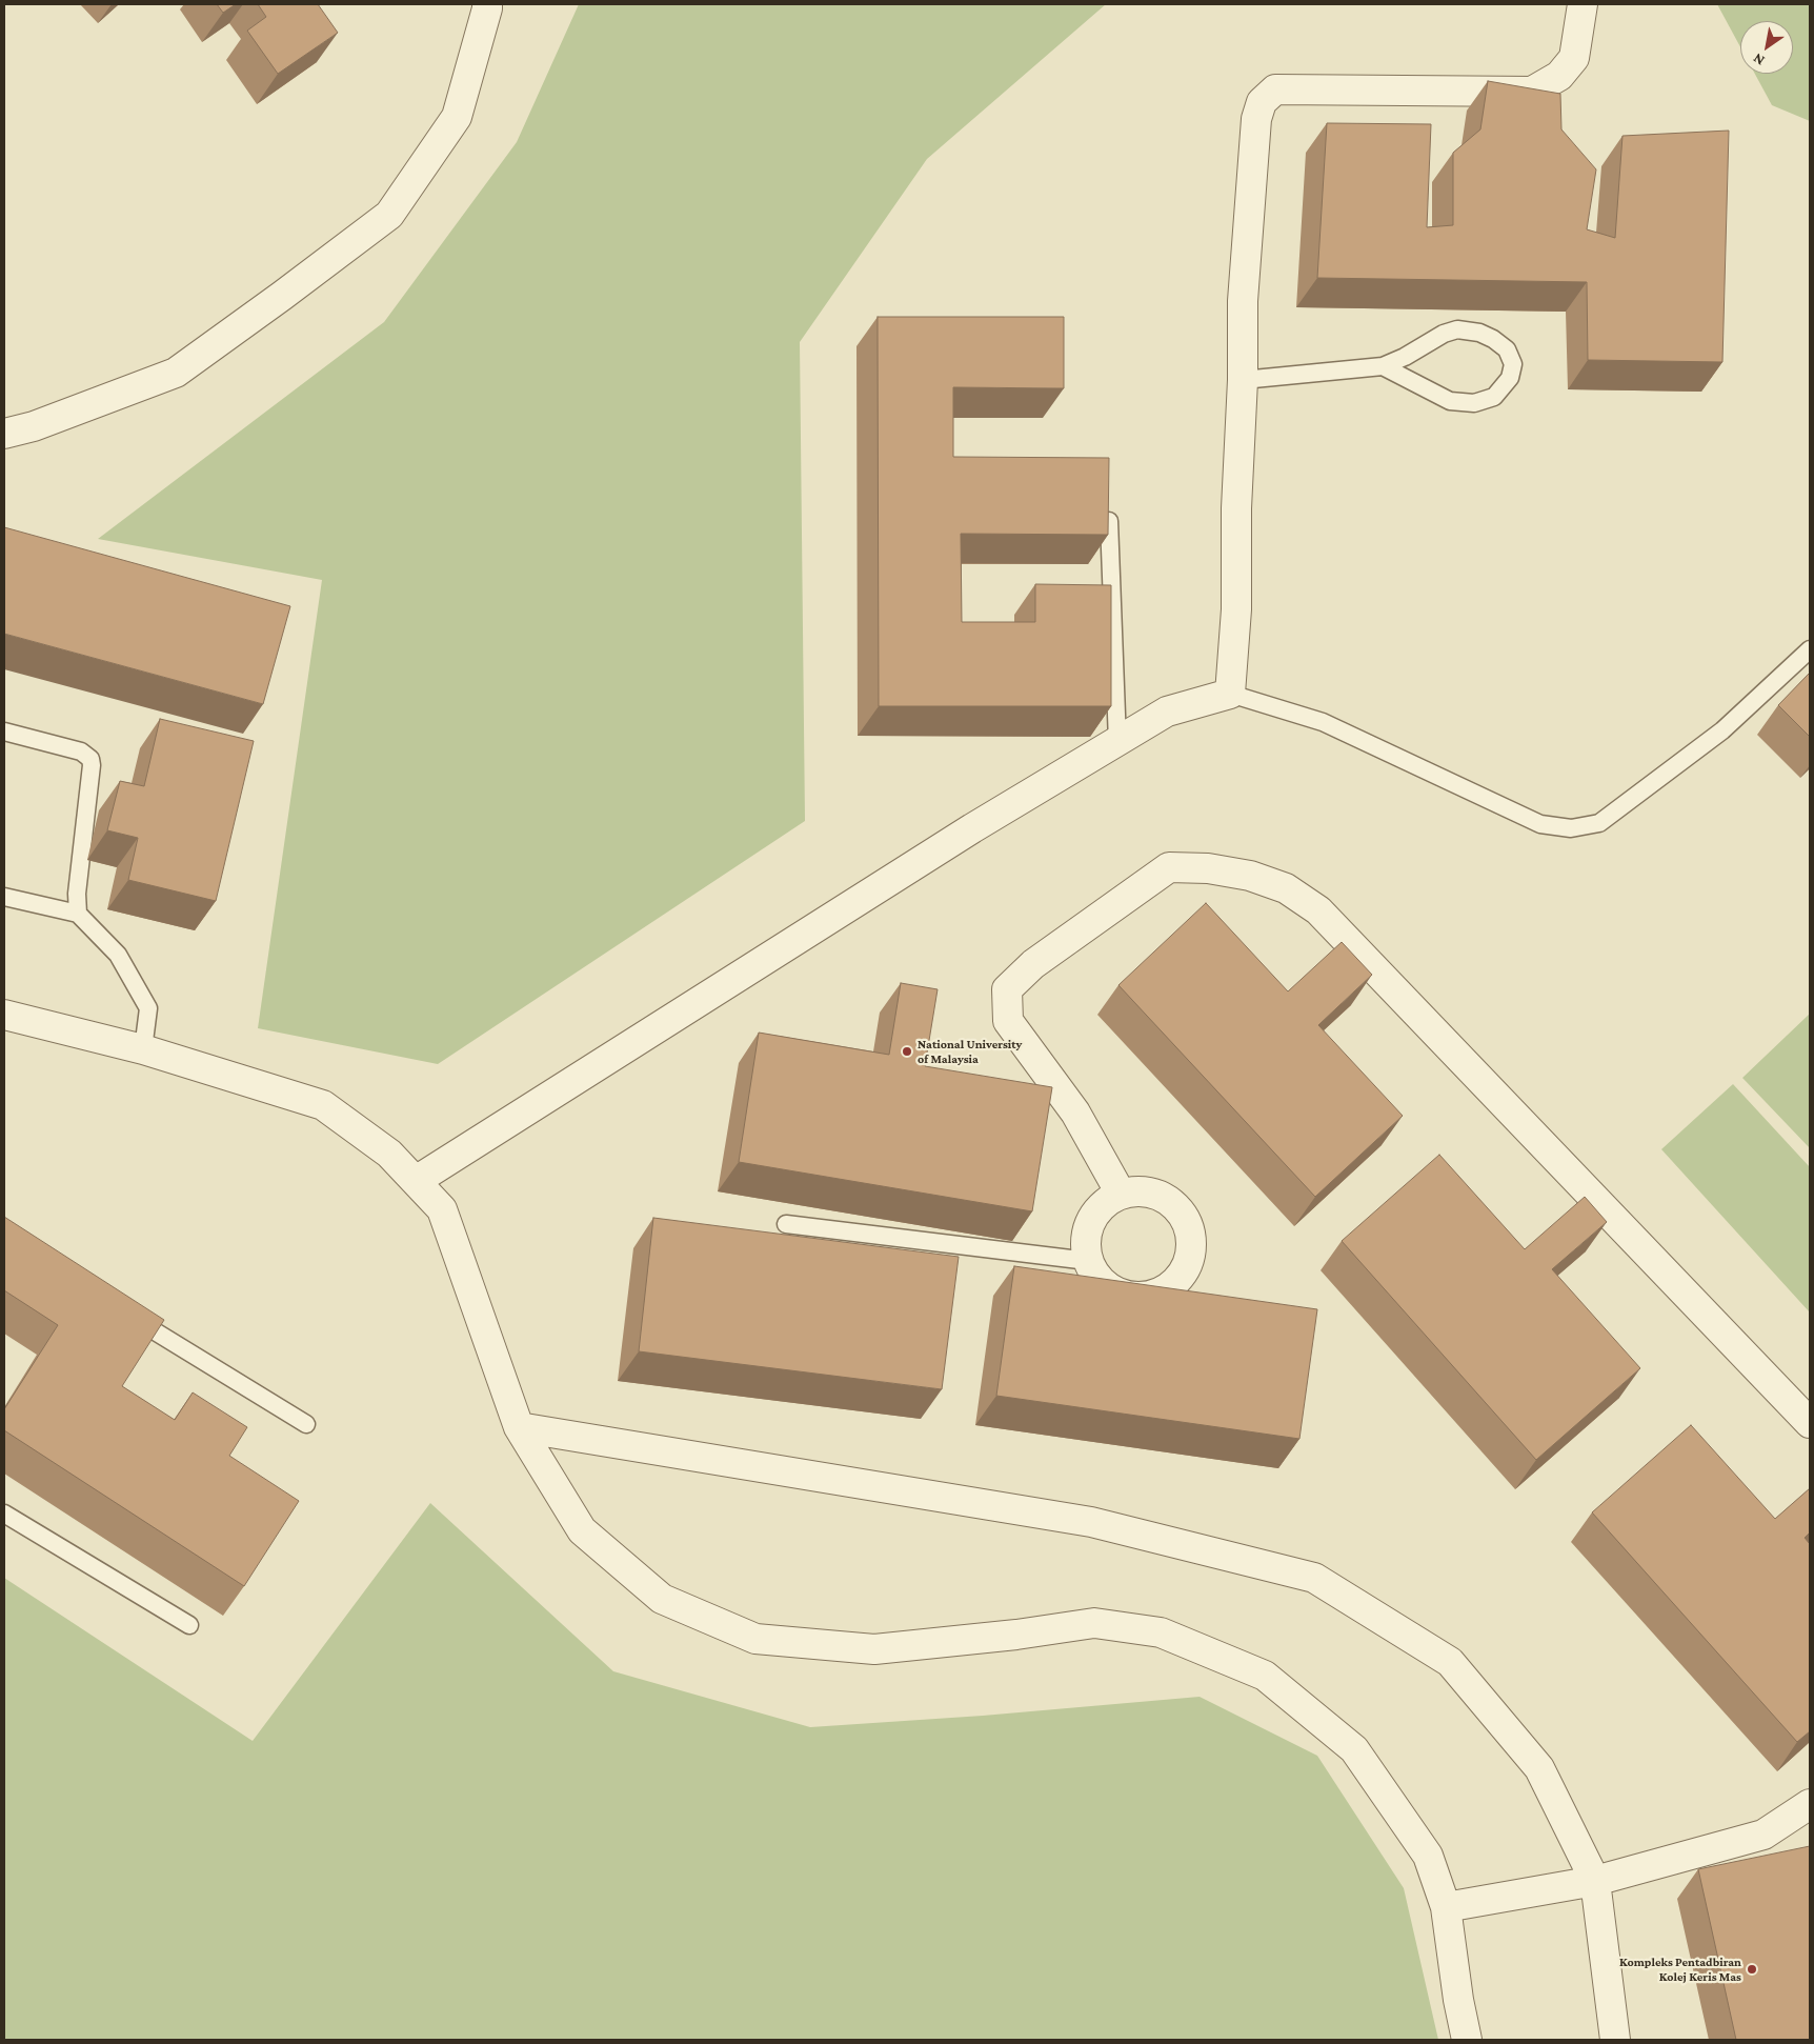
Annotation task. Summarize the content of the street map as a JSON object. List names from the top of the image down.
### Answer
{
  "places": ["National University of Malaysia", "Kompleks Pentadbiran Kolej Keris Mas"],
  "north": "bottom left"
}
